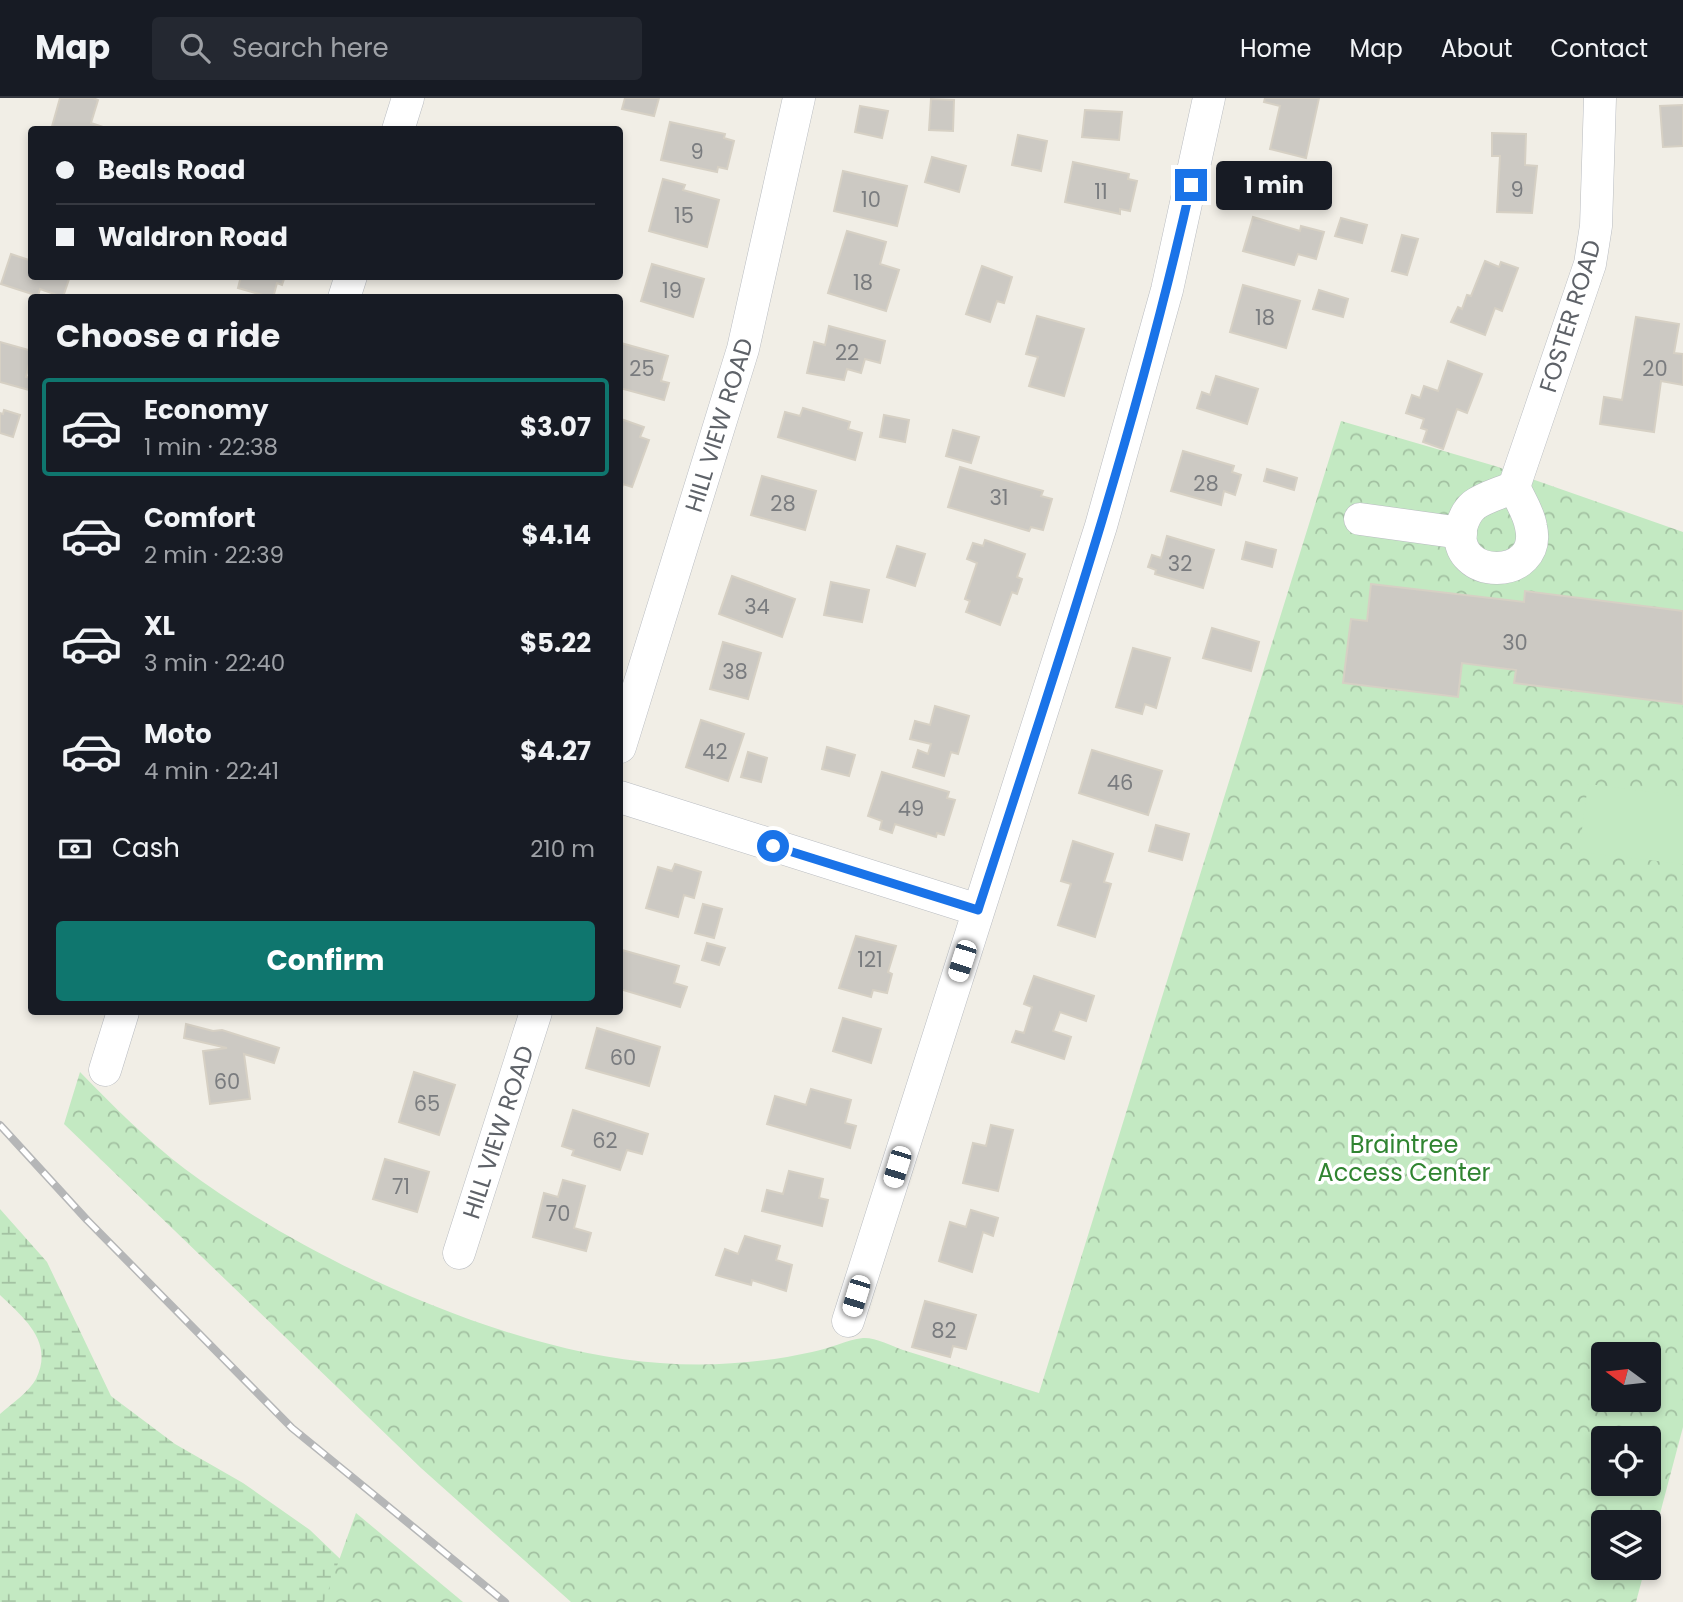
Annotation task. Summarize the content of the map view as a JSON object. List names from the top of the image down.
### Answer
{
  "streets": {
    "street": ["FOSTER ROAD", "HILL VIEW ROAD"]
  },
  "parks": ["Braintree Access Center"],
  "house_numbers": [
    "9",
    "9",
    "11",
    "10",
    "15",
    "18",
    "19",
    "18",
    "22",
    "25",
    "20",
    "28",
    "31",
    "28",
    "32",
    "34",
    "30",
    "38",
    "42",
    "46",
    "49",
    "121",
    "60",
    "60",
    "65",
    "62",
    "71",
    "70",
    "82"
  ],
  "north": "left",
  "page": {
    "header": "Map",
    "search": "Search here",
    "nav": [
      "Home",
      "Map",
      "About",
      "Contact"
    ],
    "banner": ["Beals Road", "Waldron Road"],
    "bubble": "1 min",
    "heading": "Choose a ride",
    "list": [
      {
        "name": "Economy",
        "note": "1 min · 22:38",
        "value": "$3.07"
      },
      {
        "name": "Comfort",
        "note": "2 min · 22:39",
        "value": "$4.14"
      },
      {
        "name": "XL",
        "note": "3 min · 22:40",
        "value": "$5.22"
      },
      {
        "name": "Moto",
        "note": "4 min · 22:41",
        "value": "$4.27"
      }
    ],
    "pay": ["Cash", "210 m"],
    "buttons": "Confirm"
  }
}
